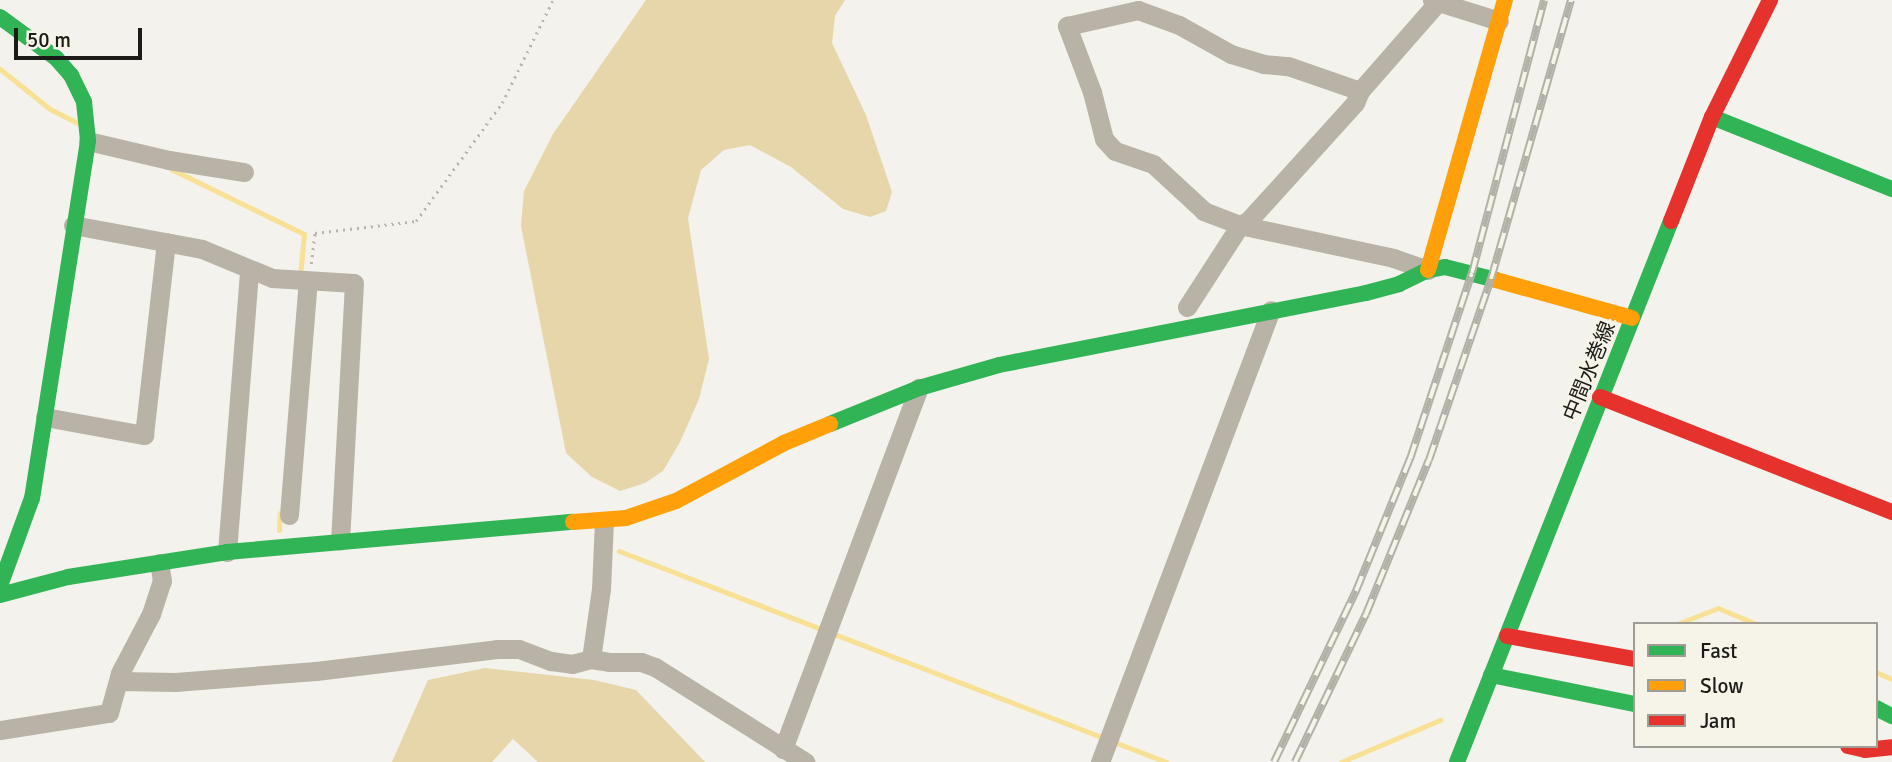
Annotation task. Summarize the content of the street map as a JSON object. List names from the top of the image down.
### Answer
{
  "streets": {
    "street": ["中間水巻線"]
  },
  "legend": ["Fast", "Slow", "Jam"],
  "scale_bar": "50 m"
}
